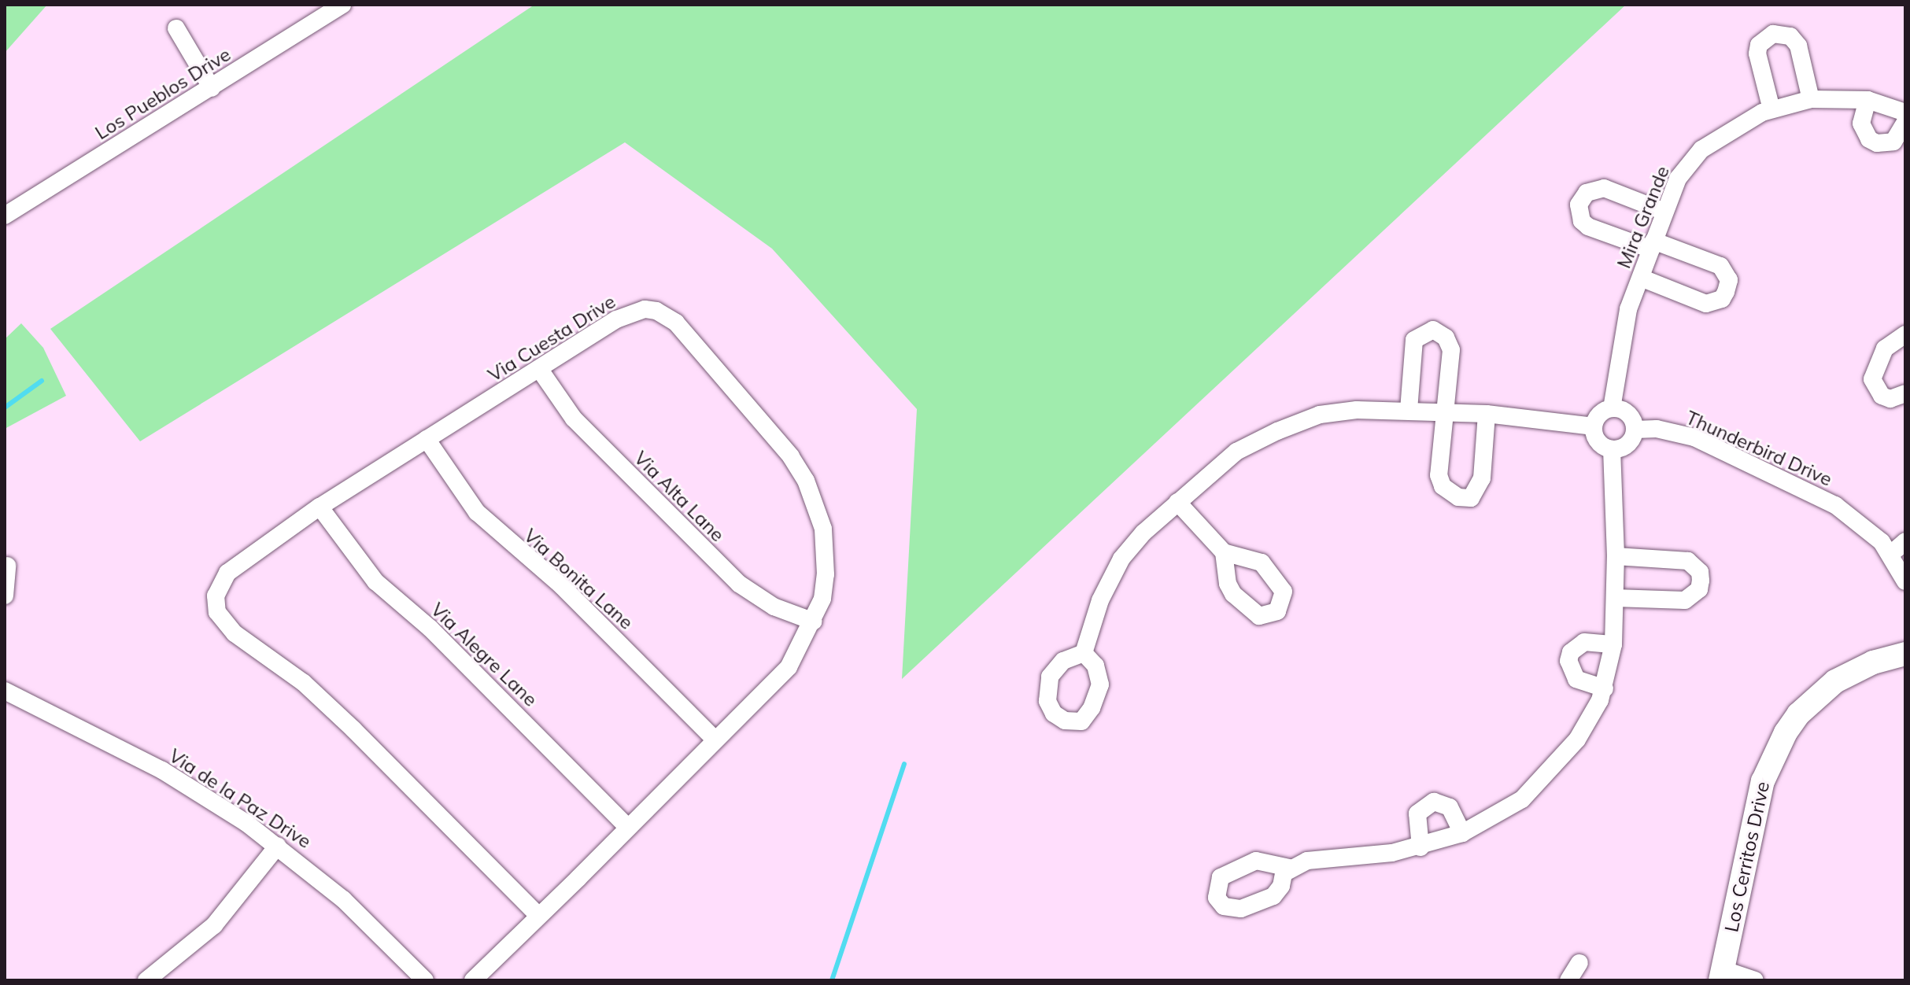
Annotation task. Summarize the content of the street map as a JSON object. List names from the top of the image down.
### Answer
{
  "streets": {
    "street": [
      "Los Pueblos Drive",
      "Mira Grande",
      "Via Cuesta Drive",
      "Thunderbird Drive",
      "Via Alta Lane",
      "Via Bonita Lane",
      "Via Alegre Lane",
      "Via de la Paz Drive",
      "Los Cerritos Drive"
    ]
  },
  "crossings": [
    ["Mira Grande", "Thunderbird Drive"],
    ["Via Cuesta Drive", "Via Alta Lane"],
    ["Via Cuesta Drive", "Via Bonita Lane"],
    ["Via Cuesta Drive", "Via Alegre Lane"]
  ]
}
